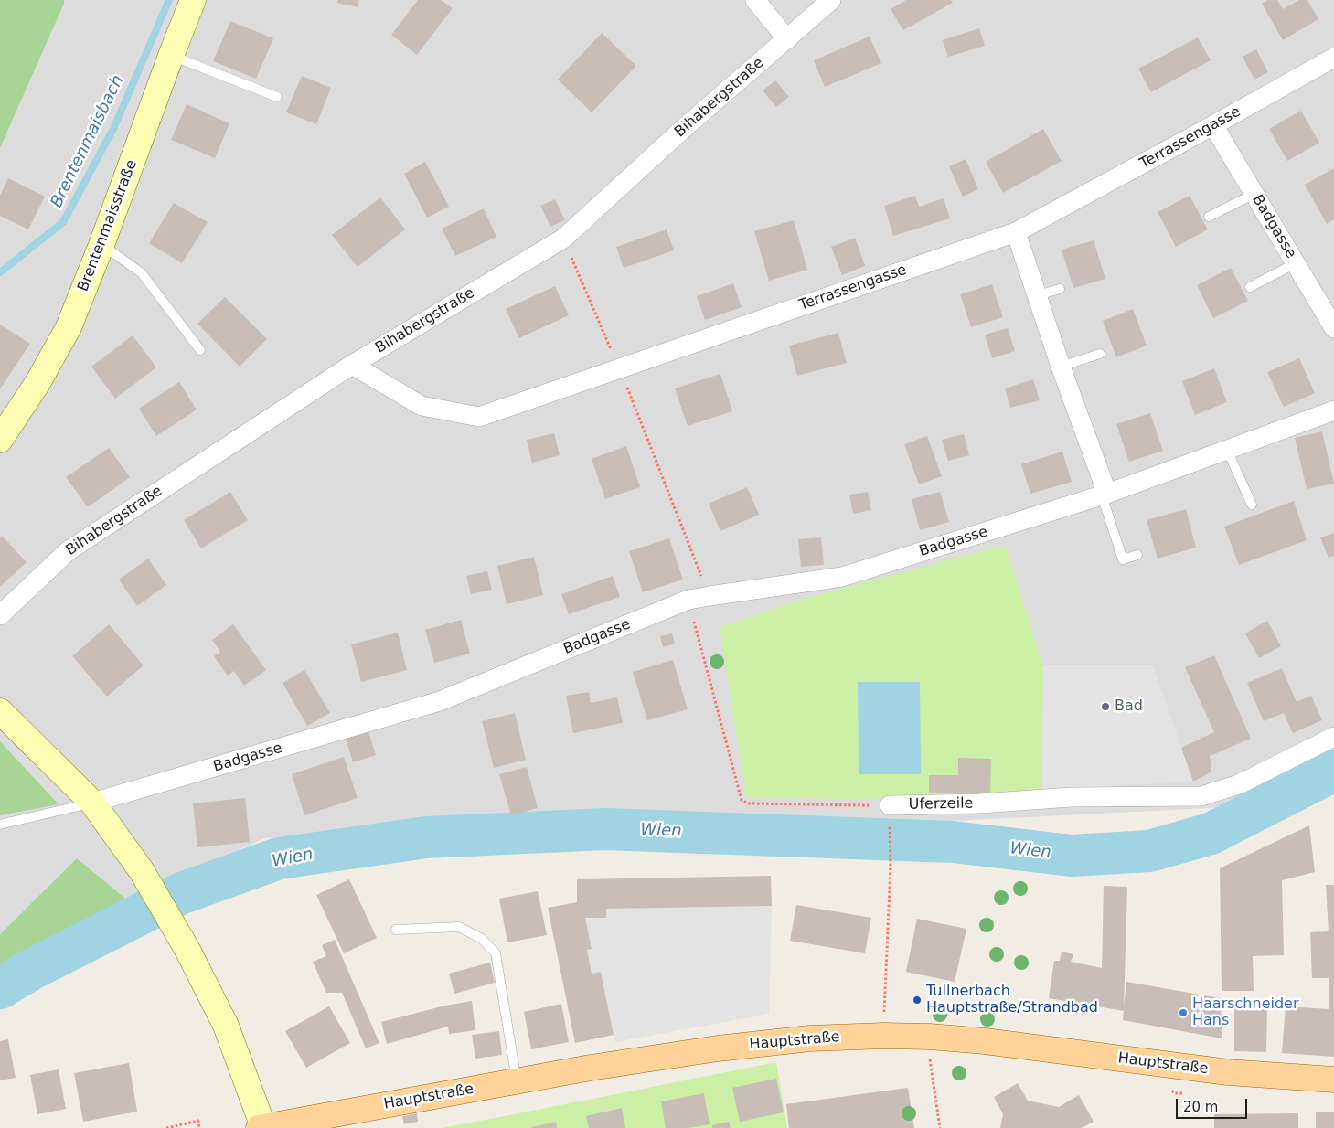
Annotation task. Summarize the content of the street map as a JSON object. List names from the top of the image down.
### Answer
{
  "streets": {
    "main road": ["Hauptstraße"],
    "street": [
      "Bihabergstraße",
      "Terrassengasse",
      "Brentenmaisstraße",
      "Badgasse",
      "Uferzeile"
    ]
  },
  "crossings": [
    ["Bihabergstraße", "Terrassengasse"],
    ["Terrassengasse", "Badgasse"],
    ["Badgasse", "Uferzeile"]
  ],
  "water": ["Brentenmaisbach", "Wien"],
  "places": ["Bad", "Tullnerbach Hauptstraße/Strandbad", "Haarschneider Hans"],
  "scale_bar": "20 m"
}
